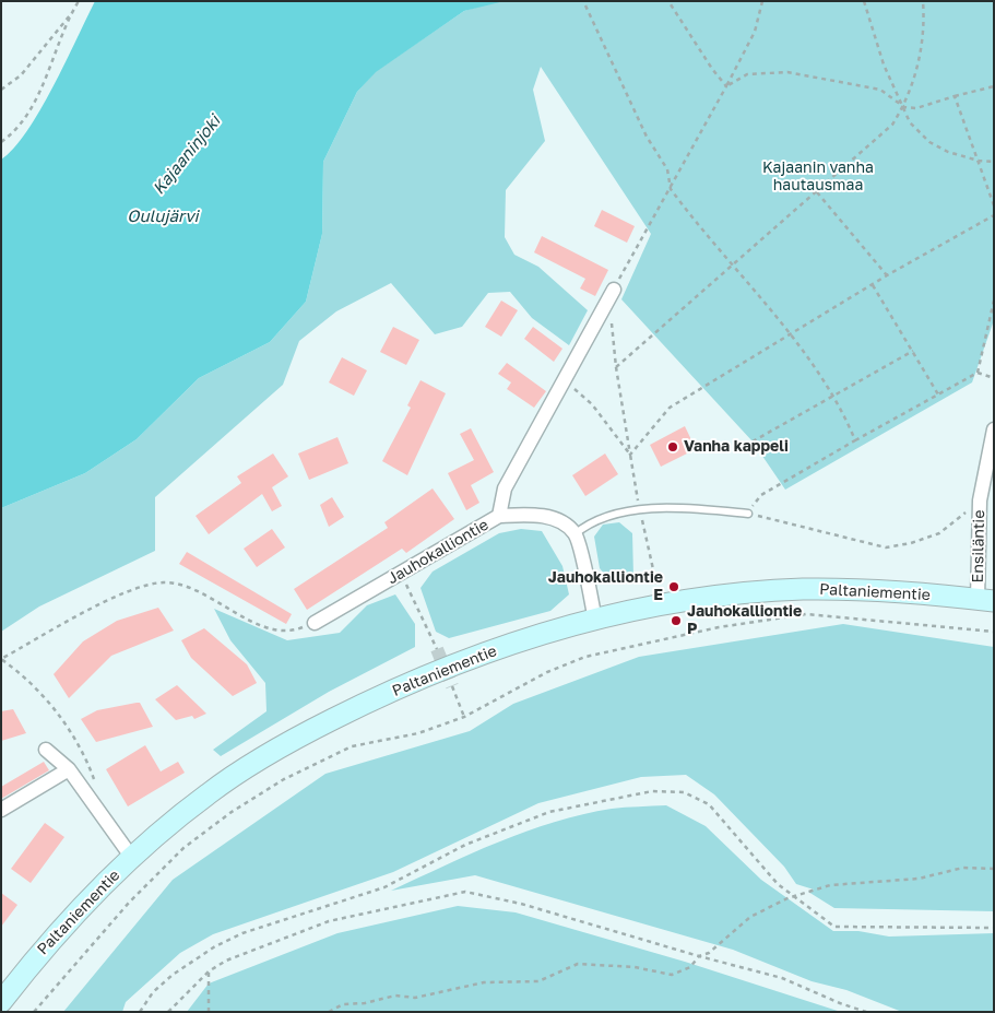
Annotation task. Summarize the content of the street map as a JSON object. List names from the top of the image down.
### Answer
{
  "streets": {
    "street": ["Ensiläntie", "Jauhokalliontie", "Paltaniementie"]
  },
  "crossings": [
    ["Ensiläntie", "Paltaniementie"]
  ],
  "water": ["Kajaaninjoki", "Oulujärvi"],
  "parks": ["Kajaanin vanha hautausmaa"],
  "places": ["Vanha kappeli", "Jauhokalliontie E", "Jauhokalliontie P"]
}
